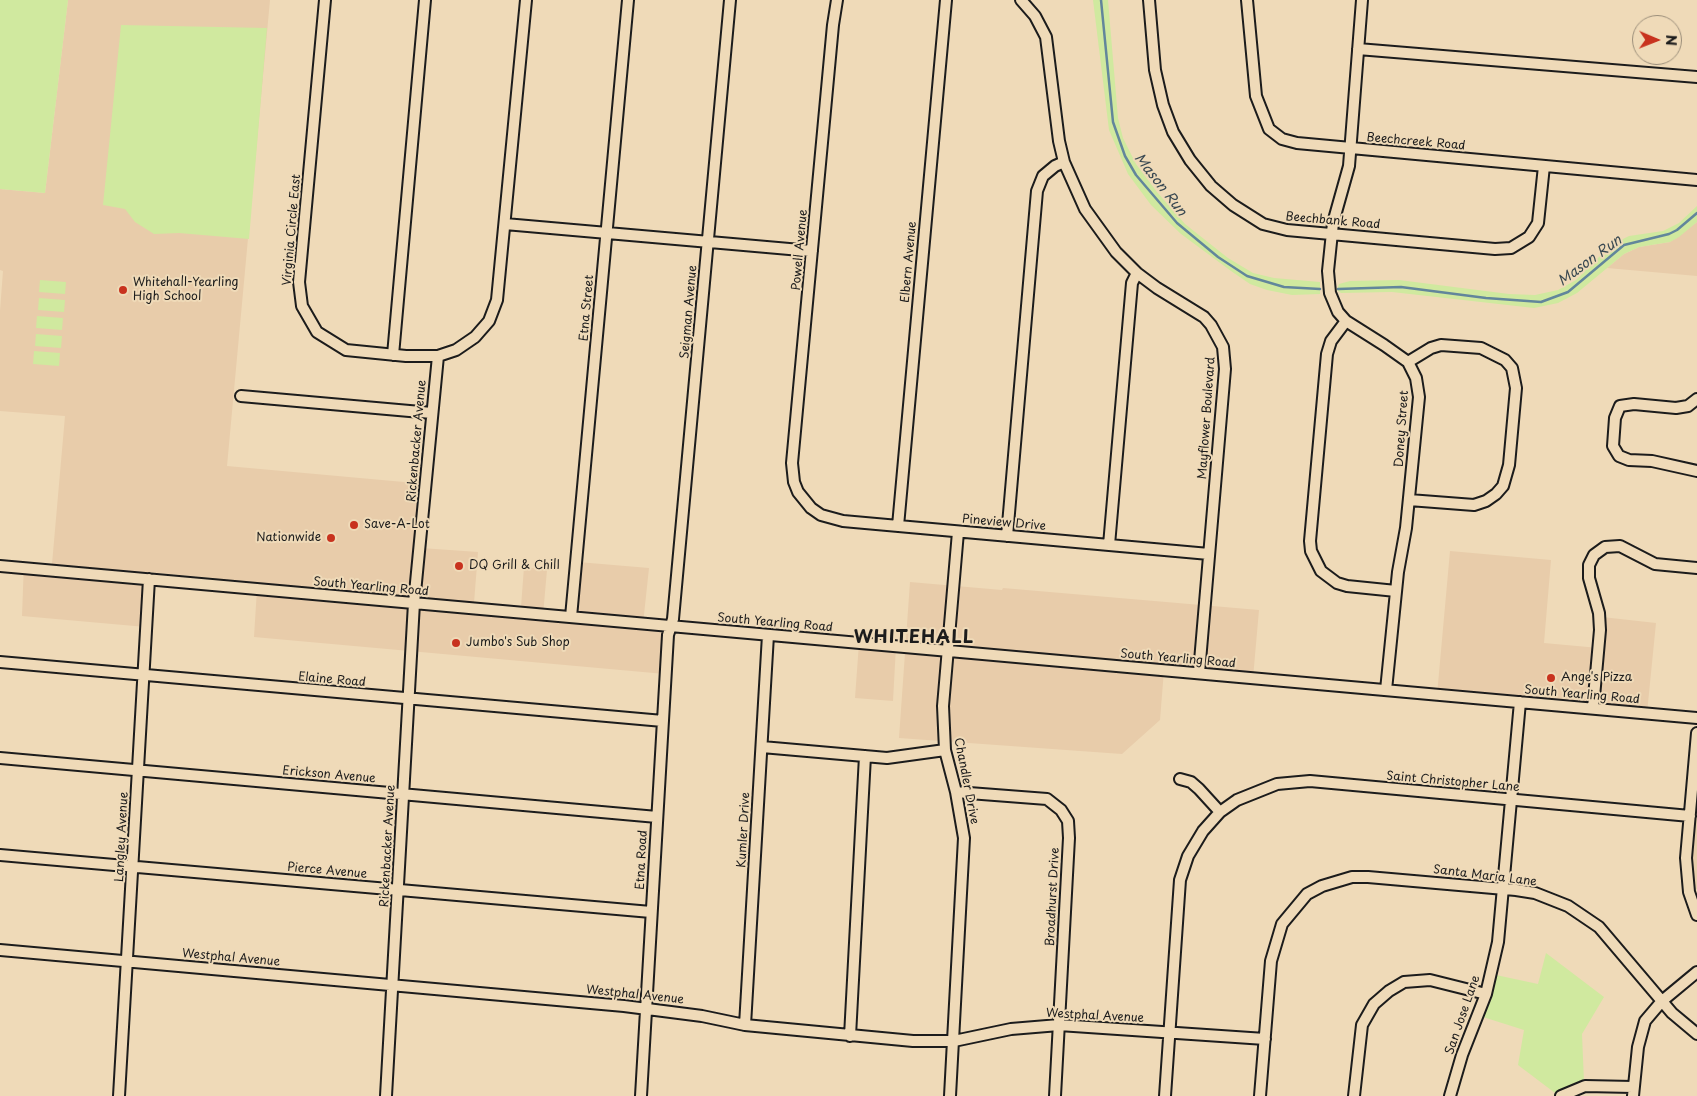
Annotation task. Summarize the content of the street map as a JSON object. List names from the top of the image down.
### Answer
{
  "streets": {
    "street": [
      "Beechcreek Road",
      "Beechbank Road",
      "Virginia Circle East",
      "Powell Avenue",
      "Elbern Avenue",
      "Etna Street",
      "Seigman Avenue",
      "Mayflower Boulevard",
      "Doney Street",
      "Rickenbacker Avenue",
      "Pineview Drive",
      "South Yearling Road",
      "Elaine Road",
      "Erickson Avenue",
      "Chandler Drive",
      "Saint Christopher Lane",
      "Kumler Drive",
      "Langley Avenue",
      "Etna Road",
      "Pierce Avenue",
      "Santa Maria Lane",
      "Broadhurst Drive",
      "Westphal Avenue",
      "San Jose Lane"
    ]
  },
  "crossings": [
    ["Beechcreek Road", "Beechbank Road"],
    ["Virginia Circle East", "Rickenbacker Avenue"],
    ["Powell Avenue", "Pineview Drive"],
    ["Elbern Avenue", "Pineview Drive"],
    ["Etna Street", "South Yearling Road"],
    ["Seigman Avenue", "South Yearling Road"],
    ["Seigman Avenue", "Etna Road"],
    ["Mayflower Boulevard", "Pineview Drive"],
    ["Mayflower Boulevard", "South Yearling Road"],
    ["Doney Street", "South Yearling Road"],
    ["Rickenbacker Avenue", "South Yearling Road"],
    ["Rickenbacker Avenue", "Elaine Road"],
    ["Rickenbacker Avenue", "Erickson Avenue"],
    ["Rickenbacker Avenue", "Pierce Avenue"],
    ["Rickenbacker Avenue", "Westphal Avenue"],
    ["Pineview Drive", "Chandler Drive"],
    ["South Yearling Road", "Chandler Drive"],
    ["South Yearling Road", "Kumler Drive"],
    ["South Yearling Road", "Langley Avenue"],
    ["South Yearling Road", "Etna Road"],
    ["South Yearling Road", "San Jose Lane"],
    ["Elaine Road", "Langley Avenue"],
    ["Elaine Road", "Etna Road"],
    ["Erickson Avenue", "Langley Avenue"],
    ["Erickson Avenue", "Etna Road"],
    ["Chandler Drive", "Broadhurst Drive"],
    ["Chandler Drive", "Westphal Avenue"],
    ["Saint Christopher Lane", "Westphal Avenue"],
    ["Saint Christopher Lane", "San Jose Lane"],
    ["Kumler Drive", "Westphal Avenue"],
    ["Langley Avenue", "Pierce Avenue"],
    ["Langley Avenue", "Westphal Avenue"],
    ["Etna Road", "Pierce Avenue"],
    ["Etna Road", "Westphal Avenue"],
    ["Santa Maria Lane", "Westphal Avenue"],
    ["Santa Maria Lane", "San Jose Lane"],
    ["Broadhurst Drive", "Westphal Avenue"]
  ],
  "districts": ["WHITEHALL"],
  "water": ["Mason Run"],
  "places": [
    "Whitehall-Yearling High School",
    "Save-A-Lot",
    "Nationwide",
    "DQ Grill & Chill",
    "Jumbo's Sub Shop",
    "Ange's Pizza"
  ],
  "north": "right"
}
